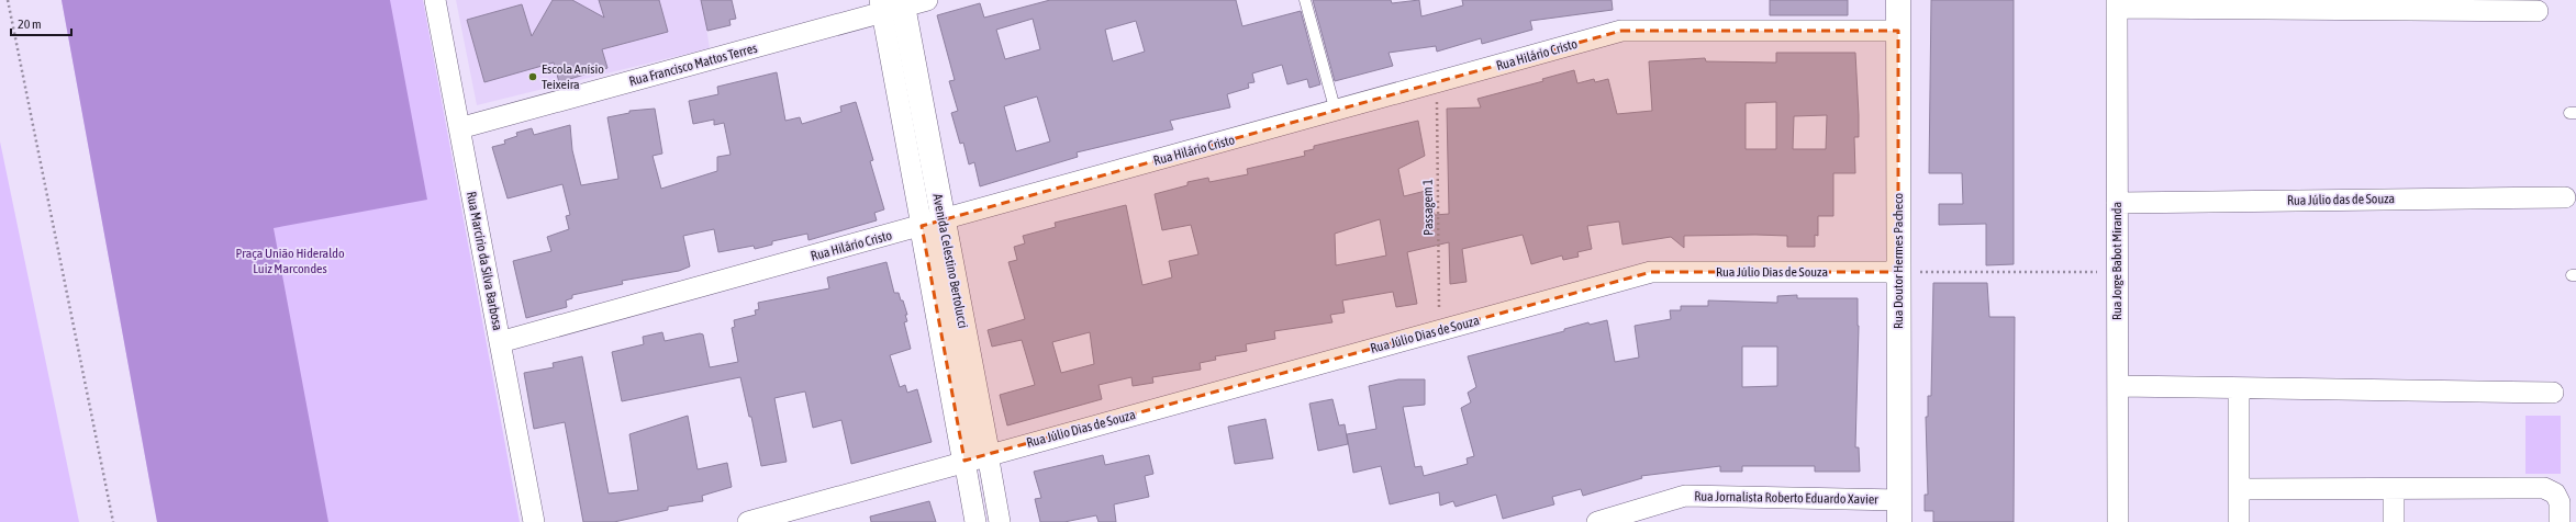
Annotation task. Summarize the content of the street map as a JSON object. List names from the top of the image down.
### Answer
{
  "streets": {
    "street": [
      "Rua Hilário Cristo",
      "Rua Francisco Mattos Terres",
      "Rua Júlio das de Souza",
      "Rua Marcírio da Silva Barbosa",
      "Avenida Celestino Bertolucci",
      "Rua Doutor Hermes Pacheco",
      "Rua Jorge Babot Miranda",
      "Rua Júlio Dias de Souza",
      "Rua Jornalista Roberto Eduardo Xavier"
    ],
    "path": ["Passagem 1"]
  },
  "crossings": [
    ["Rua Hilário Cristo", "Passagem 1"],
    ["Rua Hilário Cristo", "Rua Marcírio da Silva Barbosa"],
    ["Rua Hilário Cristo", "Avenida Celestino Bertolucci"],
    ["Rua Hilário Cristo", "Rua Doutor Hermes Pacheco"],
    ["Rua Francisco Mattos Terres", "Rua Marcírio da Silva Barbosa"],
    ["Rua Francisco Mattos Terres", "Avenida Celestino Bertolucci"],
    ["Rua Júlio das de Souza", "Rua Jorge Babot Miranda"],
    ["Passagem 1", "Rua Júlio Dias de Souza"],
    ["Avenida Celestino Bertolucci", "Rua Júlio Dias de Souza"],
    ["Rua Doutor Hermes Pacheco", "Rua Júlio Dias de Souza"],
    ["Rua Doutor Hermes Pacheco", "Rua Jornalista Roberto Eduardo Xavier"]
  ],
  "parks": ["Praça União Hideraldo Luiz Marcondes"],
  "places": ["Escola Anísio Teixeira"],
  "scale_bar": "20 m"
}
